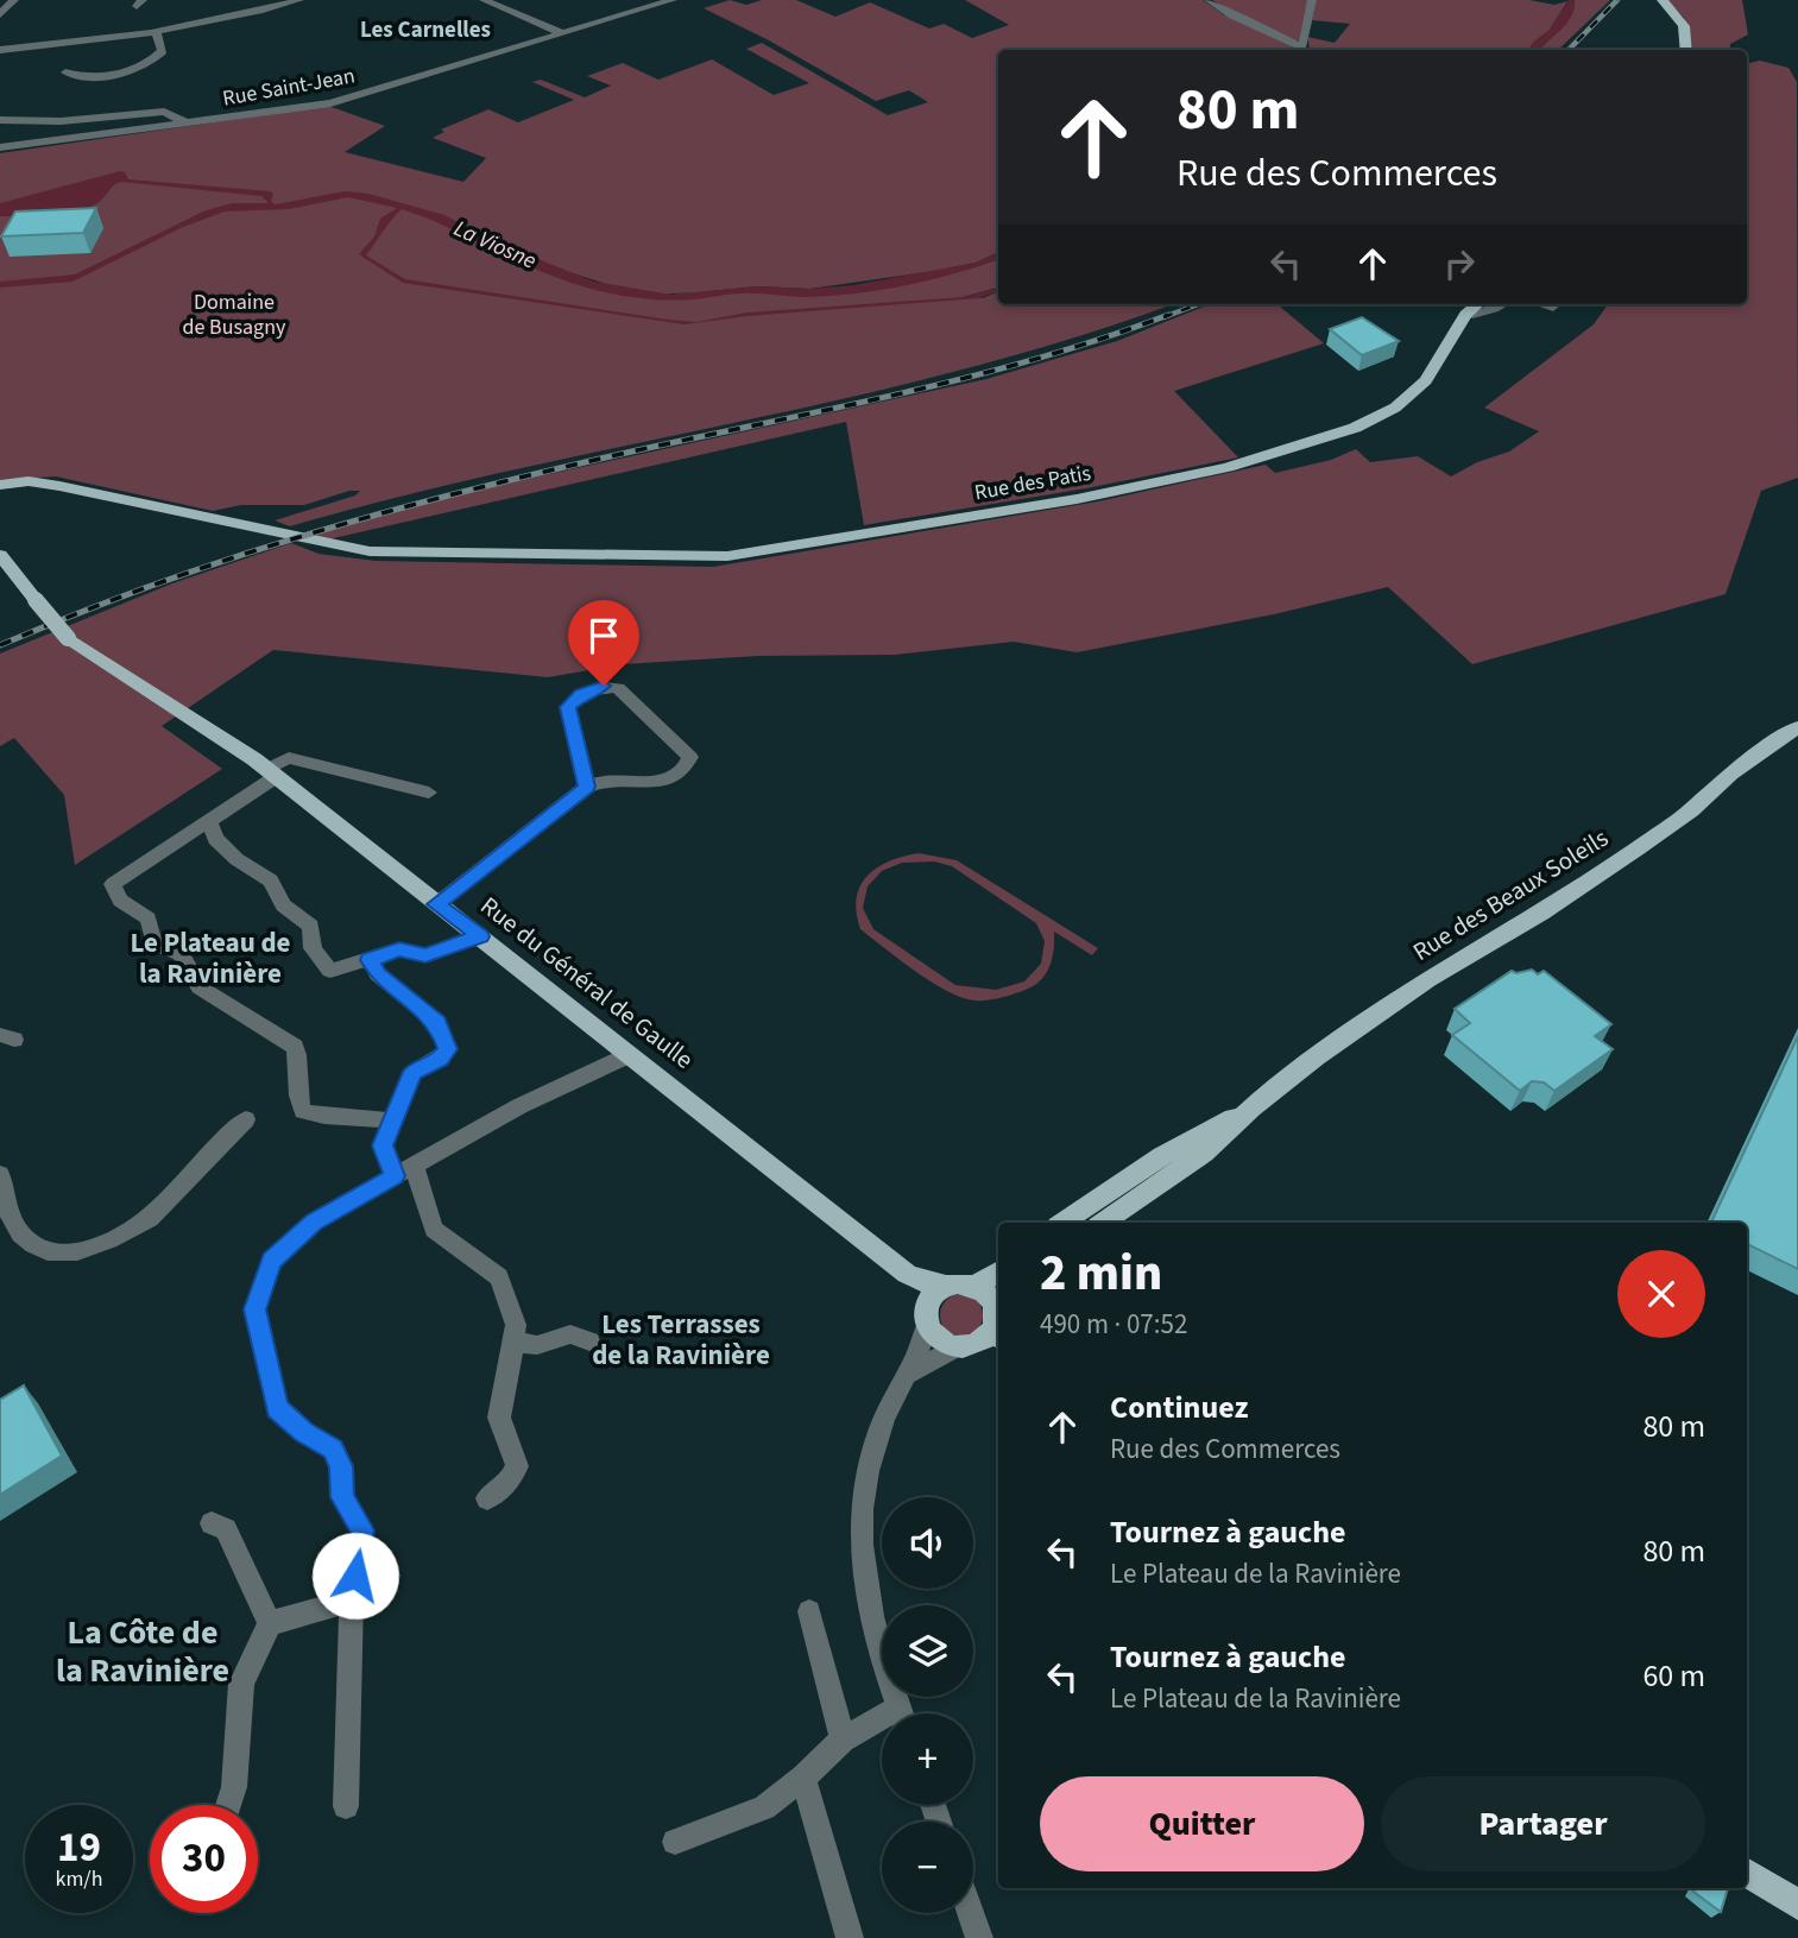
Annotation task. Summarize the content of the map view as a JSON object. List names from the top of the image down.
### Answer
{
  "streets": {
    "main road": ["Rue des Patis", "Rue des Beaux Soleils", "Rue du Général de Gaulle"],
    "street": ["Rue Saint-Jean"]
  },
  "districts": [
    "Les Carnelles",
    "Le Plateau de la Ravinière",
    "Les Terrasses de la Ravinière",
    "La Côte de la Ravinière"
  ],
  "water": ["La Viosne"],
  "parks": ["Domaine de Busagny"],
  "page": {
    "turn": ["80 m", "Rue des Commerces"],
    "heading": ["2 min", "490 m · 07:52"],
    "list": [
      {
        "name": "Continuez",
        "note": "Rue des Commerces",
        "value": "80 m"
      },
      {
        "name": "Tournez à gauche",
        "note": "Le Plateau de la Ravinière",
        "value": "80 m"
      },
      {
        "name": "Tournez à gauche",
        "note": "Le Plateau de la Ravinière",
        "value": "60 m"
      }
    ],
    "map_buttons": ["+", "−"],
    "buttons": ["Quitter", "Partager"],
    "speed": "19 km/h",
    "limit": "30"
  }
}
